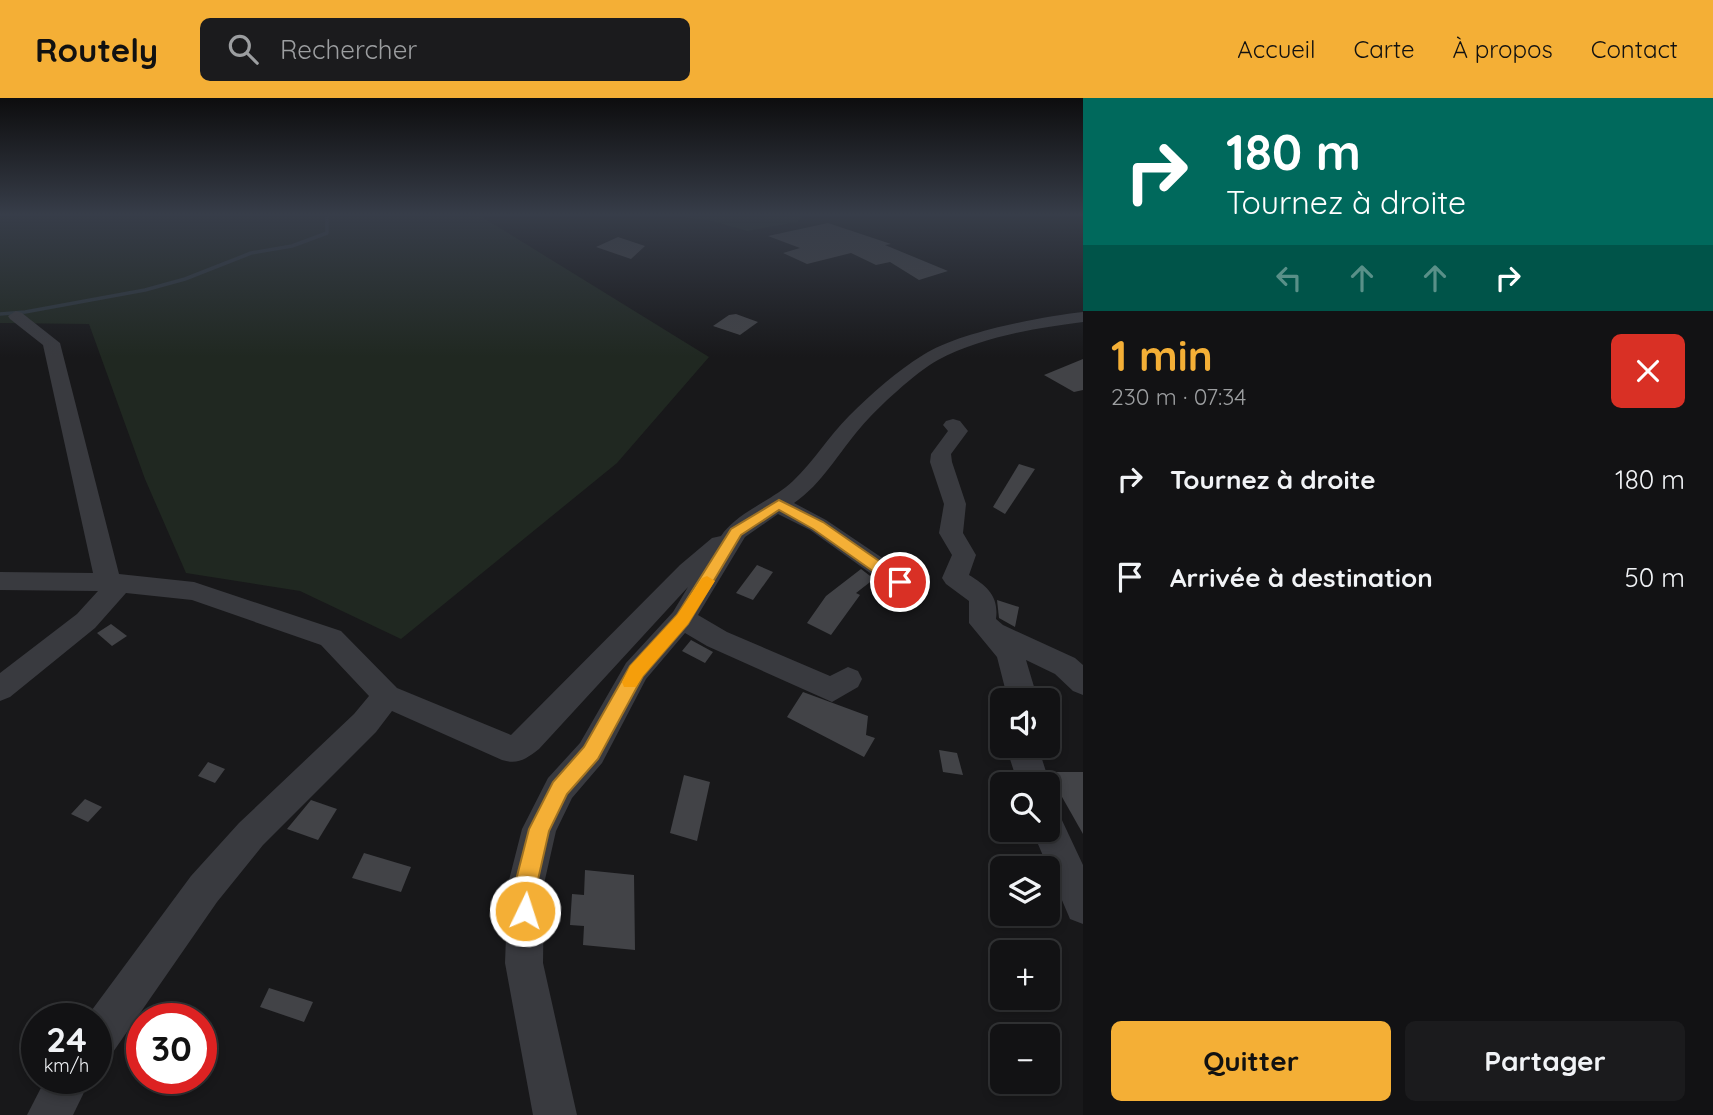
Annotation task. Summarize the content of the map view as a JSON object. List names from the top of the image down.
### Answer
{
  "page": {
    "header": "Routely",
    "search": "Rechercher",
    "nav": [
      "Accueil",
      "Carte",
      "À propos",
      "Contact"
    ],
    "turn": ["180 m", "Tournez à droite"],
    "heading": ["1 min", "230 m · 07:34"],
    "list": [
      {
        "name": "Tournez à droite",
        "value": "180 m"
      },
      {
        "name": "Arrivée à destination",
        "value": "50 m"
      }
    ],
    "map_buttons": ["+", "−"],
    "speed": "24 km/h",
    "limit": "30",
    "buttons": ["Quitter", "Partager"]
  }
}
